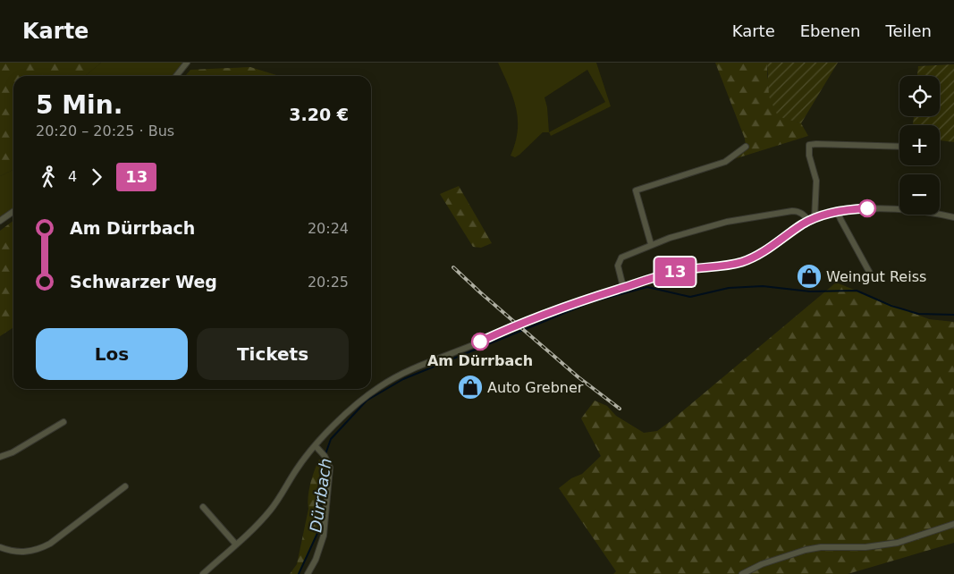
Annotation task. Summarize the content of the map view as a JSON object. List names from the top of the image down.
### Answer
{
  "water": ["Dürrbach"],
  "places": {
    "shop": ["Weingut Reiss", "Auto Grebner"],
    "other": ["Am Dürrbach"]
  },
  "lines": ["bus line 13"],
  "page": {
    "header": "Karte",
    "nav": ["Karte", "Ebenen", "Teilen"],
    "on_map": "13",
    "map_buttons": ["+", "−"],
    "heading": ["5 Min.", "20:20 – 20:25 · Bus", "3.20 €"],
    "legs": ["4", "13"],
    "list": [
      {
        "name": "Am Dürrbach",
        "value": "20:24"
      },
      {
        "name": "Schwarzer Weg",
        "value": "20:25"
      }
    ],
    "buttons": ["Los", "Tickets"]
  }
}
